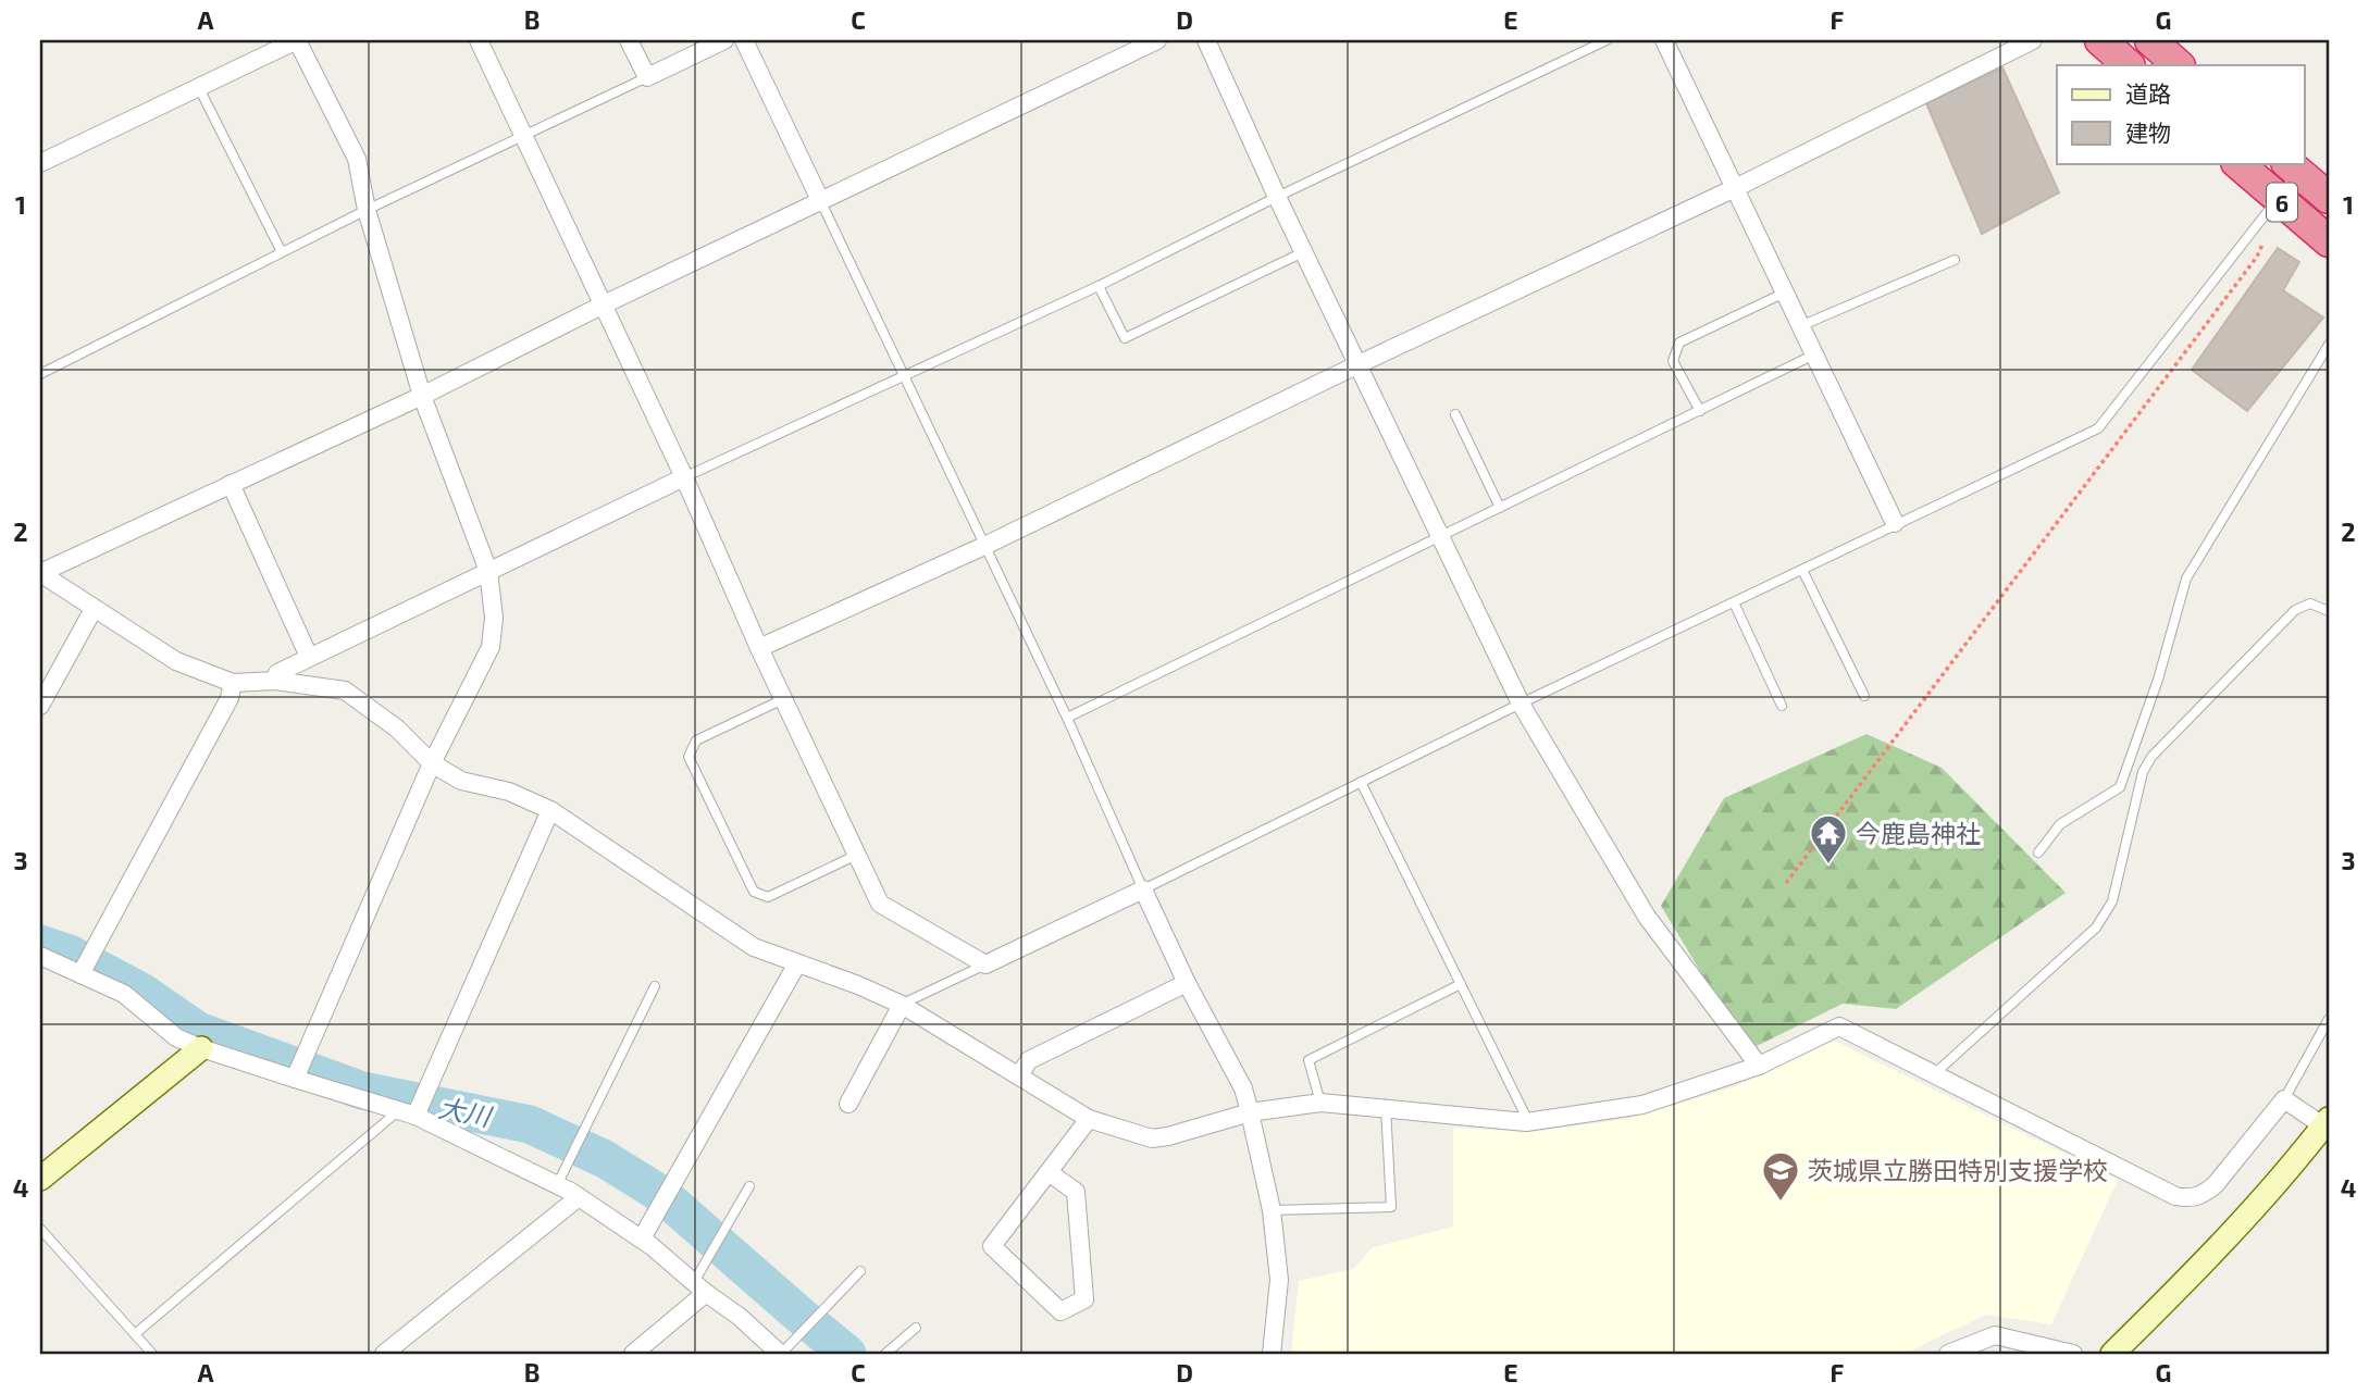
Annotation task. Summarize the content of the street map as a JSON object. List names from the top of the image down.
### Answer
{
  "streets": {
    "highway": ["6"]
  },
  "water": ["大川"],
  "places": {
    "temple": ["今鹿島神社"],
    "school or university": ["茨城県立勝田特別支援学校"]
  },
  "legend": ["道路", "建物"],
  "grid": {
    "columns": [
      "A",
      "B",
      "C",
      "D",
      "E",
      "F",
      "G"
    ],
    "rows": [
      "1",
      "2",
      "3",
      "4"
    ]
  }
}
